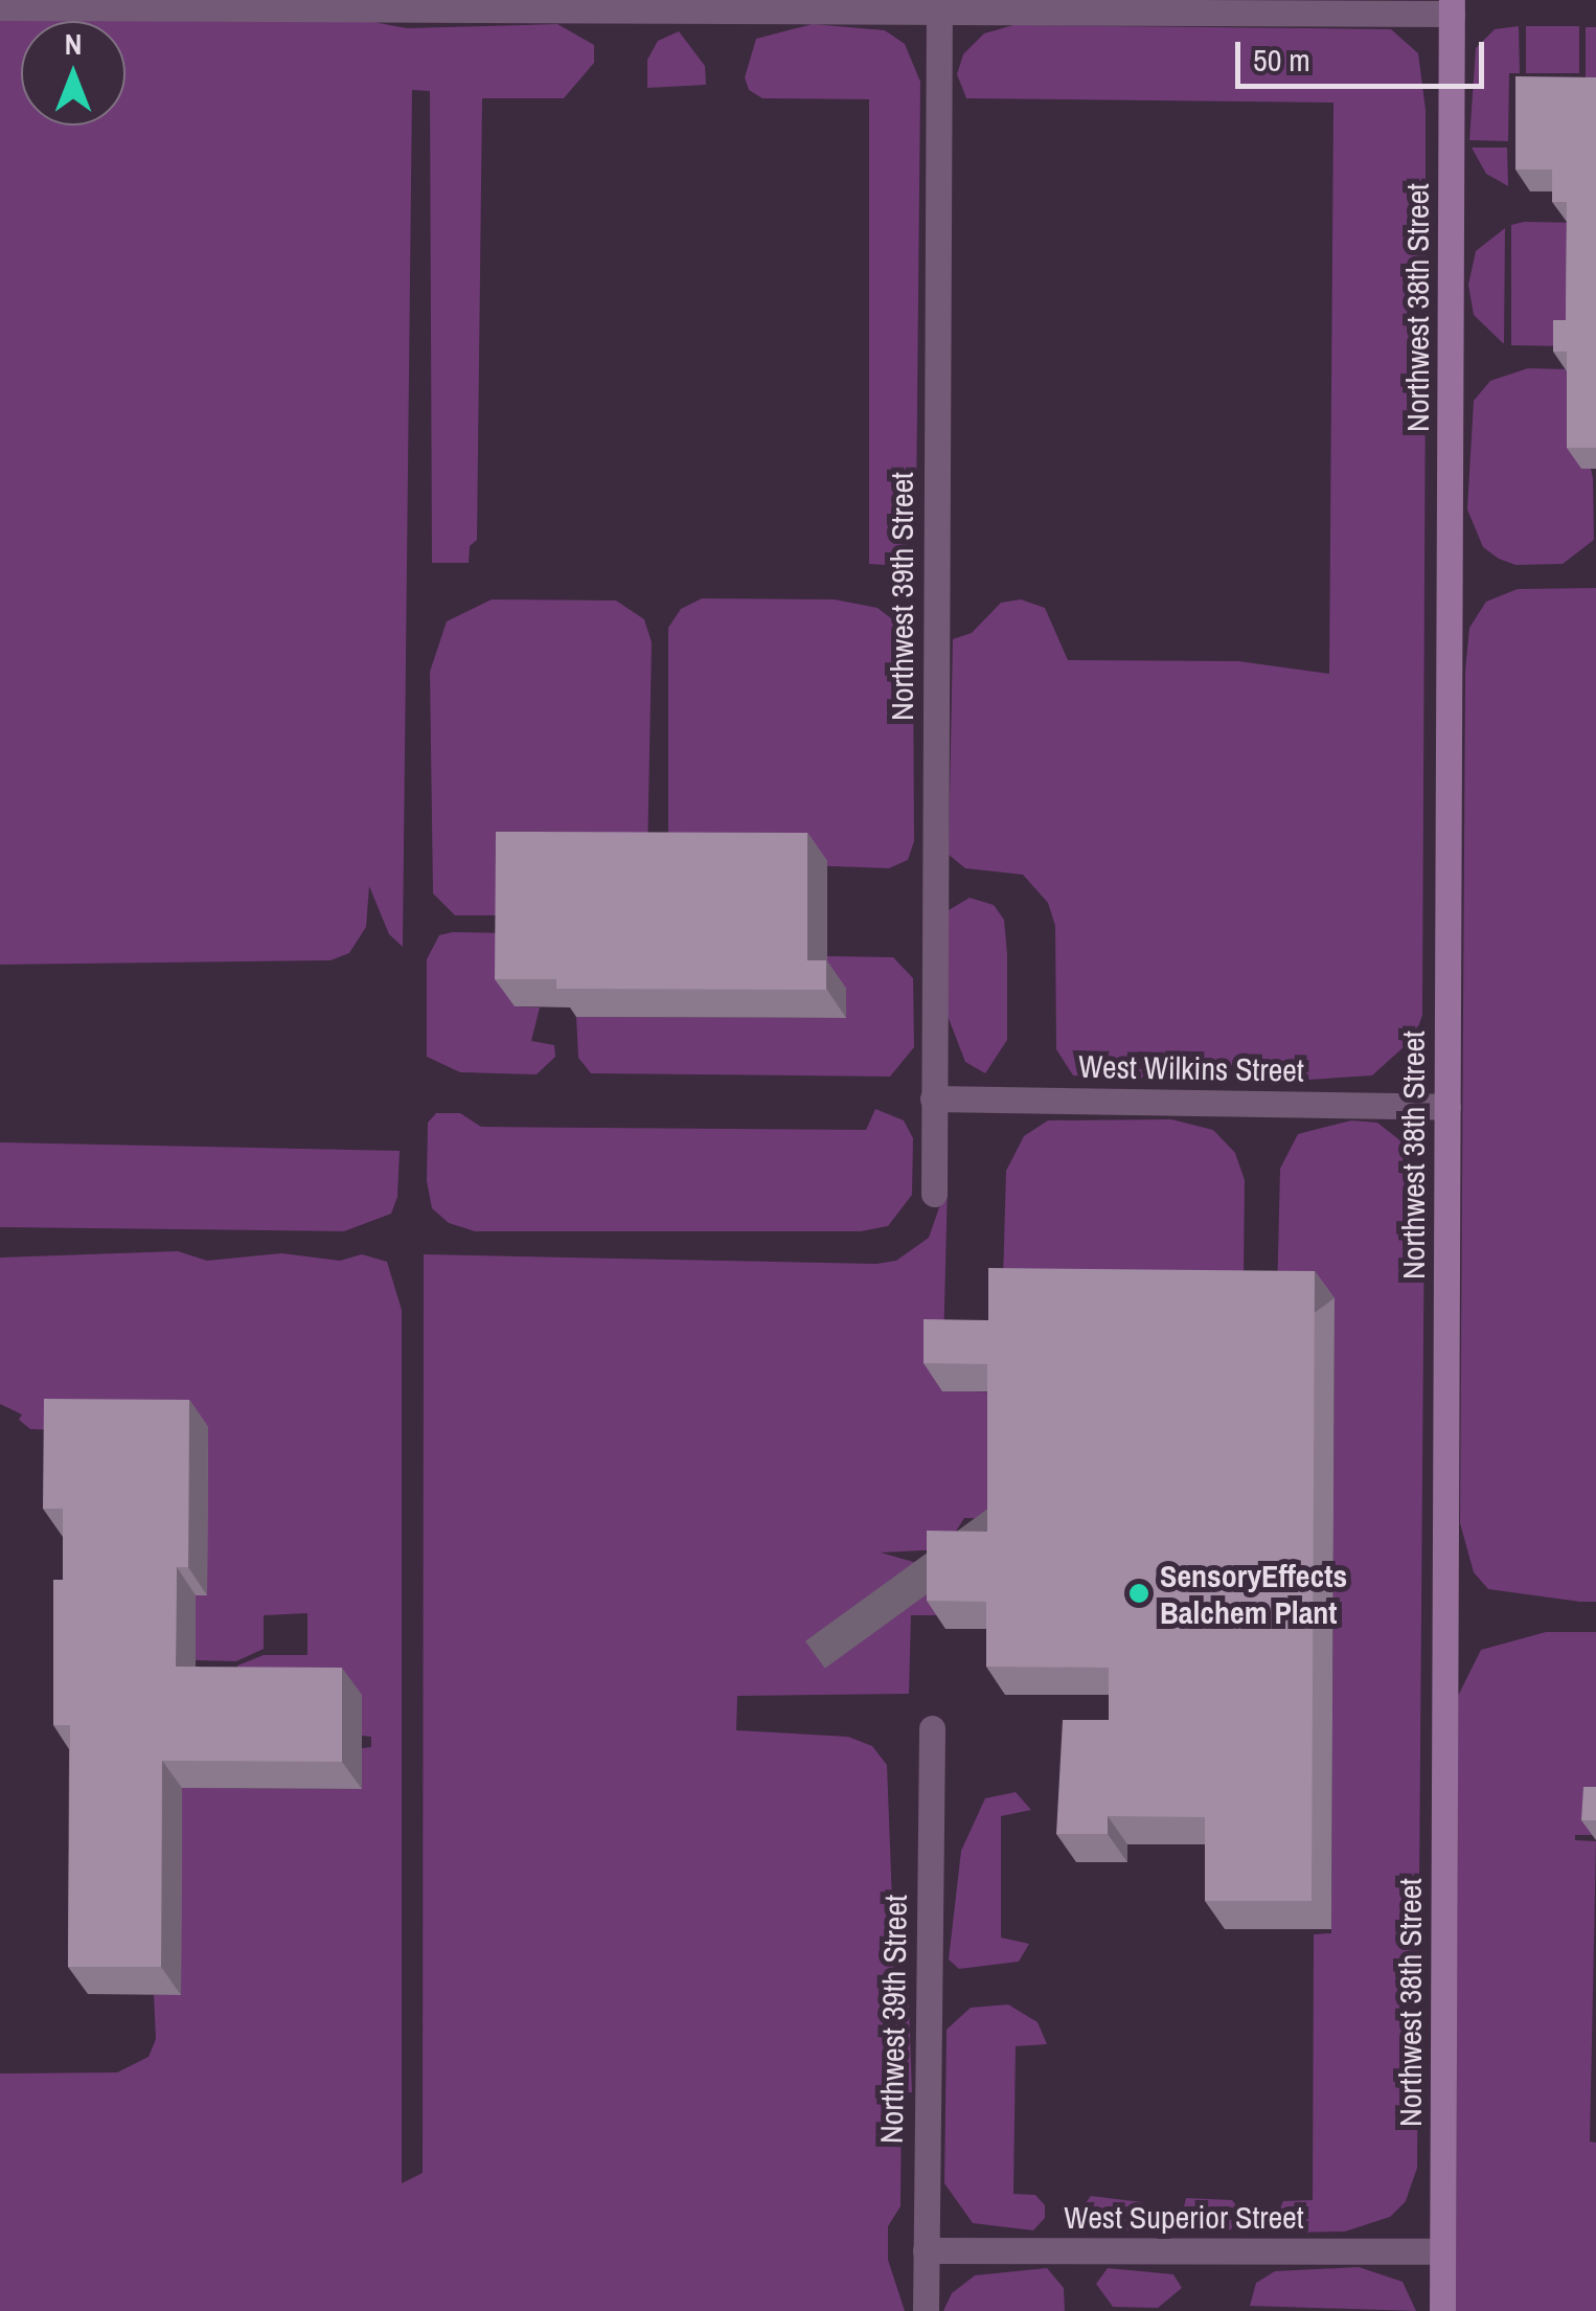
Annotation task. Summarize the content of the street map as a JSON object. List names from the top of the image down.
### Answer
{
  "streets": {
    "main road": ["Northwest 38th Street"],
    "street": ["Northwest 39th Street", "West Wilkins Street", "West Superior Street"]
  },
  "crossings": [
    ["Northwest 38th Street", "West Wilkins Street"],
    ["Northwest 38th Street", "West Superior Street"],
    ["Northwest 39th Street", "West Wilkins Street"],
    ["Northwest 39th Street", "West Superior Street"]
  ],
  "places": ["SensoryEffects Balchem Plant"],
  "scale_bar": "50 m",
  "north": "top"
}
